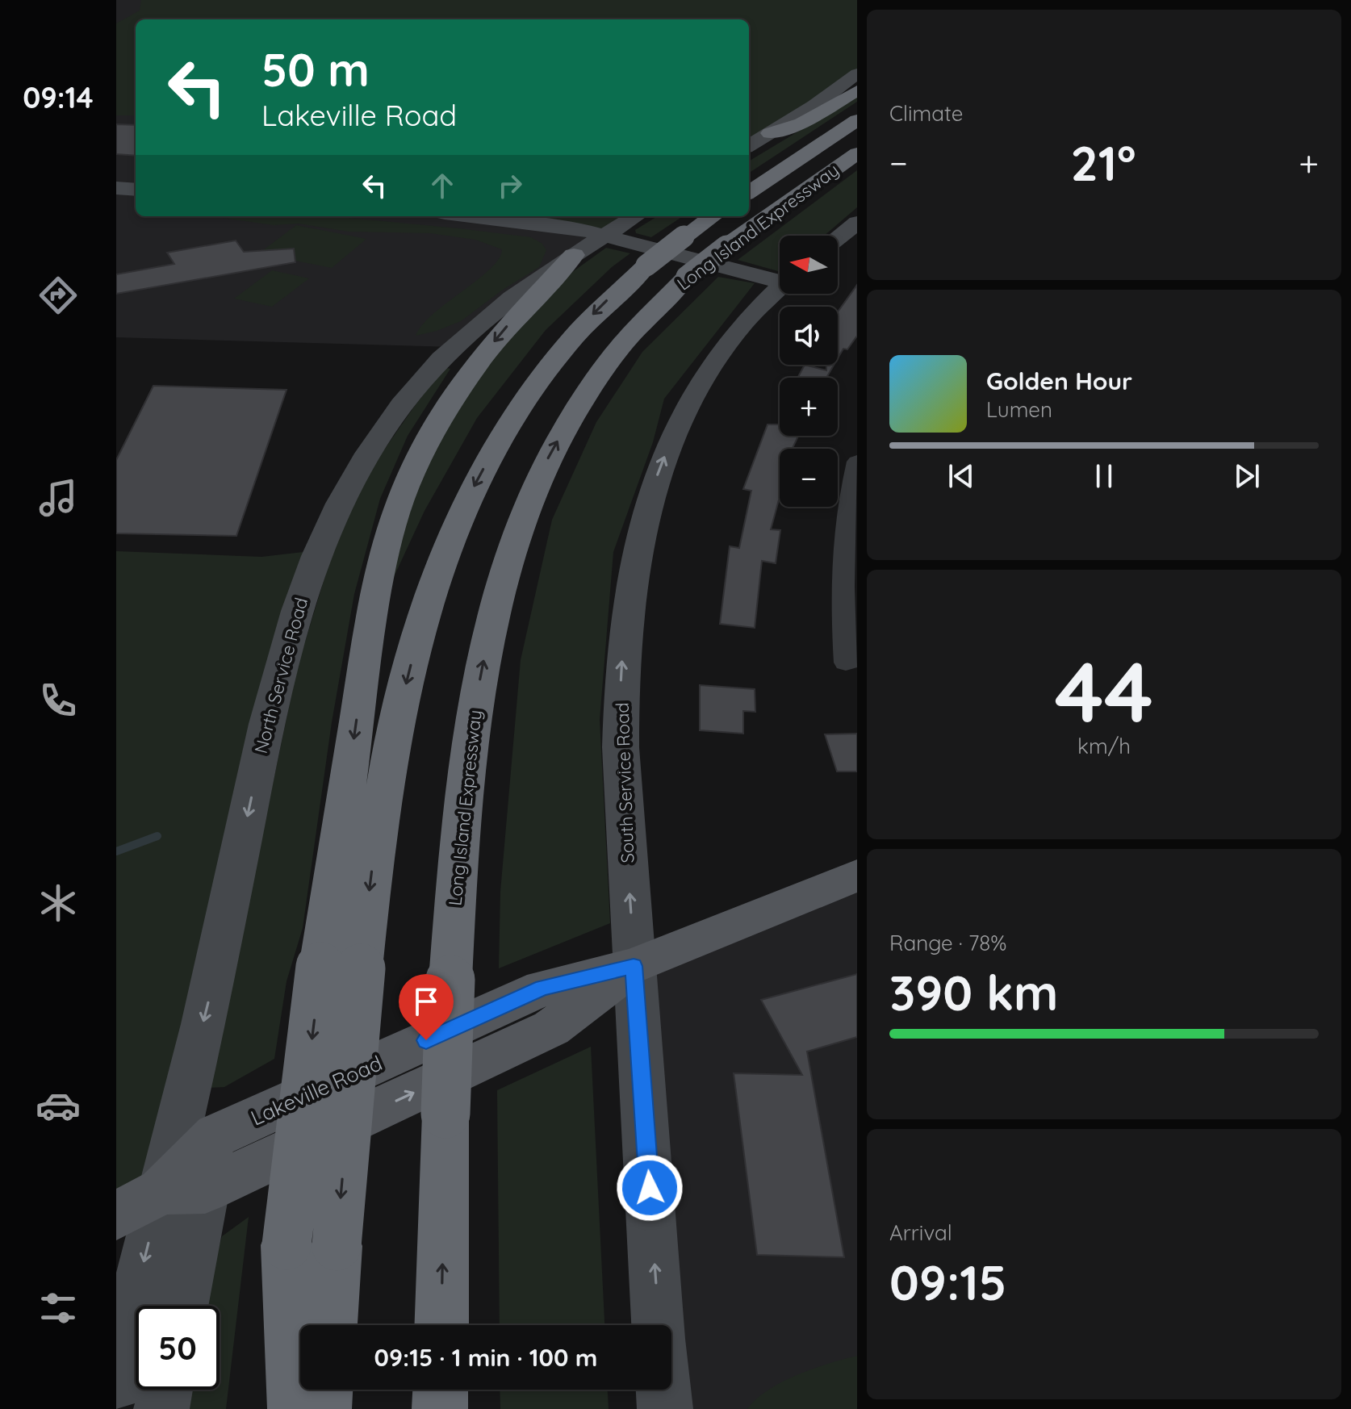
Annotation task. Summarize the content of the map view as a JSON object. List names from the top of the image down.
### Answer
{
  "streets": {
    "highway": ["Long Island Expressway"],
    "main road": ["North Service Road", "South Service Road", "Lakeville Road"]
  },
  "crossings": [
    ["North Service Road", "Lakeville Road"],
    ["South Service Road", "Lakeville Road"]
  ],
  "one_way": ["North Service Road", "South Service Road"],
  "north": "left",
  "page": {
    "tabs": "09:14",
    "tile": [
      "Climate",
      ["44", "km/h"],
      ["Range · 78%", "390 km"],
      ["Arrival", "09:15"]
    ],
    "turn": ["50 m", "Lakeville Road"],
    "heat": ["−", "21°", "+"],
    "map_buttons": ["+", "−"],
    "song": ["Golden Hour", "Lumen"],
    "limit": "50",
    "trip": "09:15 · 1 min · 100 m"
  }
}
